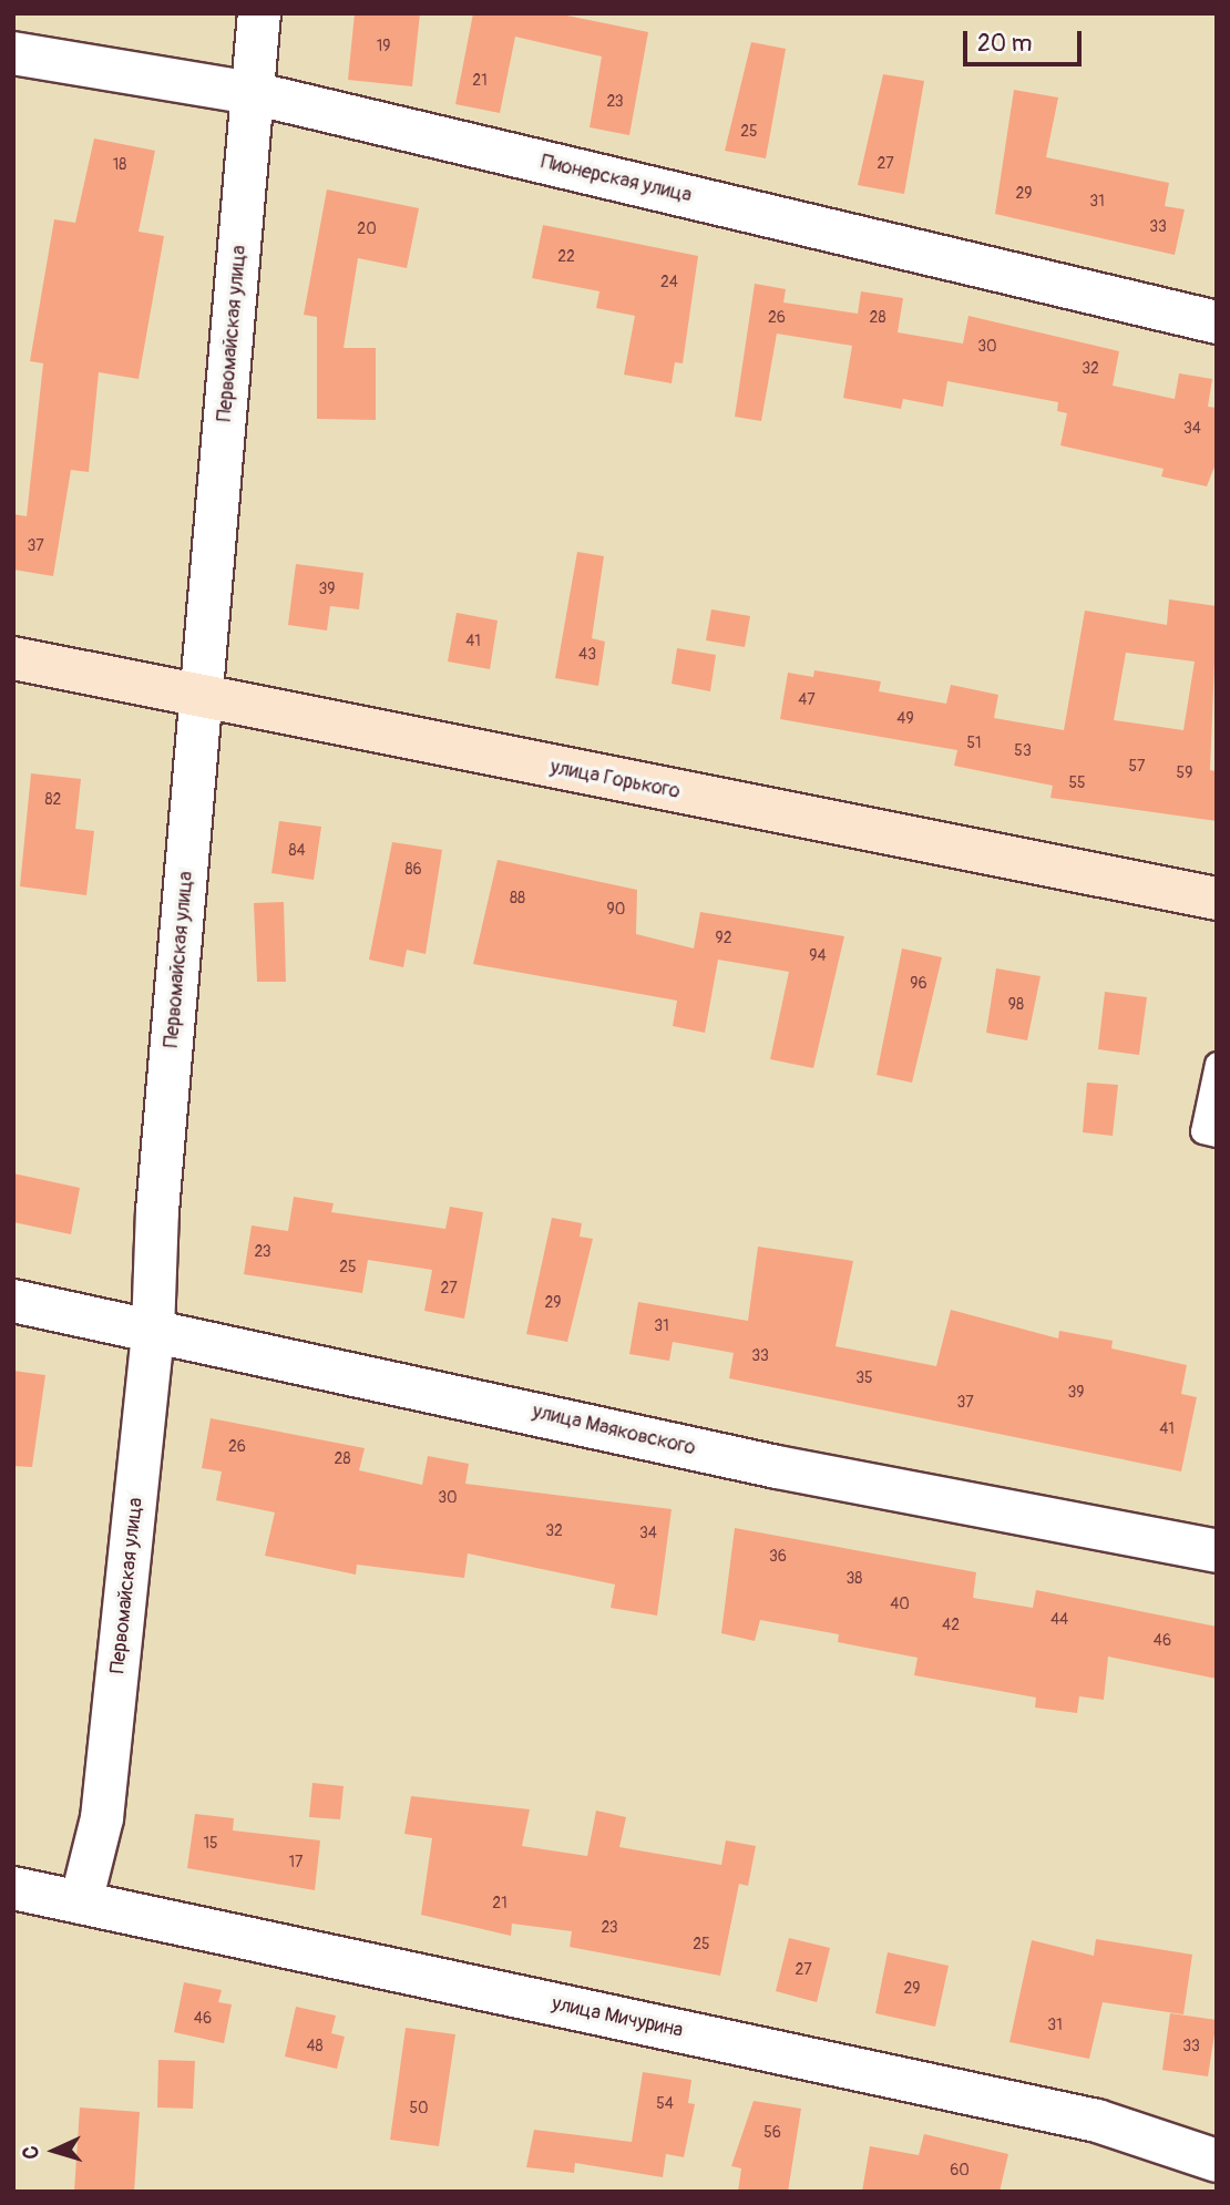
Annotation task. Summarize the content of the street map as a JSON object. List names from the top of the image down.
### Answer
{
  "streets": {
    "street": [
      "Пионерская улица",
      "Первомайская улица",
      "улица Горького",
      "улица Маяковского",
      "улица Мичурина"
    ]
  },
  "crossings": [
    ["Пионерская улица", "Первомайская улица"],
    ["Первомайская улица", "улица Горького"],
    ["Первомайская улица", "улица Маяковского"],
    ["Первомайская улица", "улица Мичурина"]
  ],
  "house_numbers": [
    "19",
    "21",
    "23",
    "25",
    "27",
    "18",
    "29",
    "31",
    "33",
    "20",
    "22",
    "24",
    "26",
    "28",
    "30",
    "32",
    "34",
    "37",
    "39",
    "41",
    "43",
    "47",
    "49",
    "51",
    "53",
    "57",
    "59",
    "55",
    "82",
    "84",
    "86",
    "88",
    "90",
    "92",
    "94",
    "96",
    "98",
    "23",
    "25",
    "27",
    "29",
    "31",
    "33",
    "35",
    "39",
    "37",
    "41",
    "26",
    "28",
    "30",
    "32",
    "34",
    "36",
    "38",
    "40",
    "44",
    "42",
    "46",
    "15",
    "17",
    "21",
    "23",
    "25",
    "27",
    "29",
    "46",
    "31",
    "48",
    "33",
    "54",
    "50",
    "56",
    "60"
  ],
  "scale_bar": "20 m",
  "north": "left"
}
